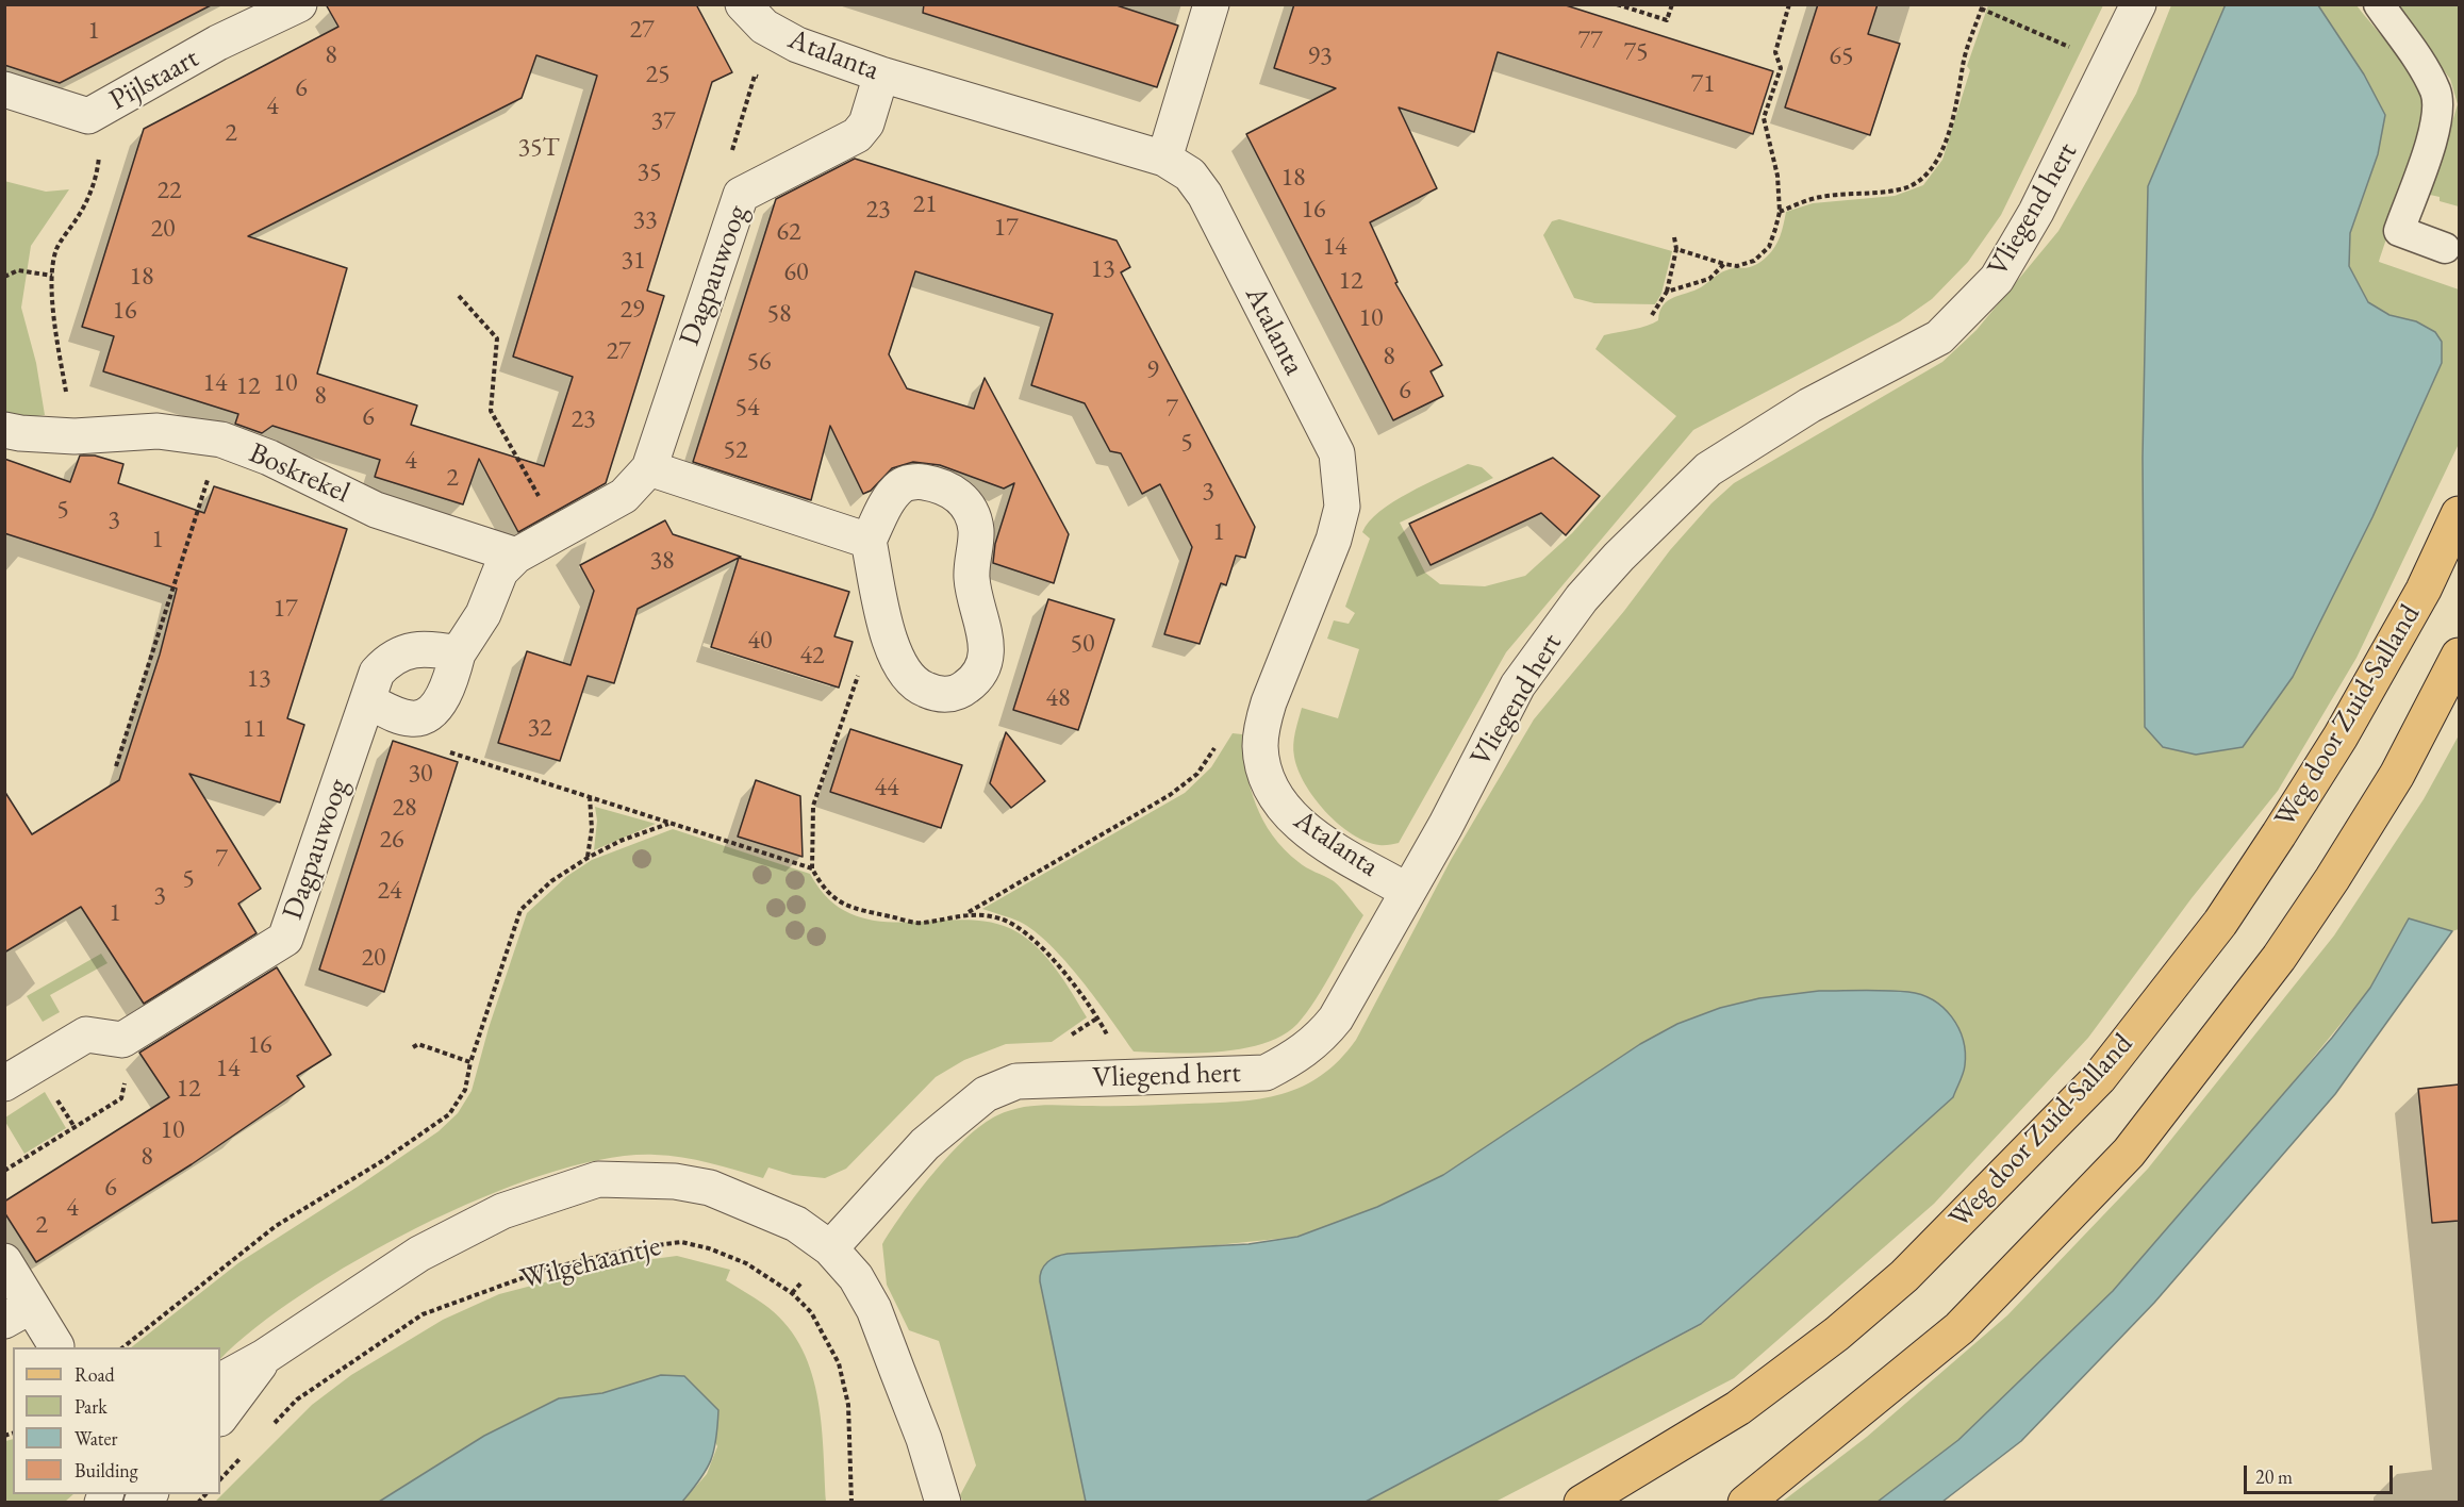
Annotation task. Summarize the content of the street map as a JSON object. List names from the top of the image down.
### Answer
{
  "streets": {
    "main road": ["Weg door Zuid-Salland"],
    "street": [
      "Atalanta",
      "Pijlstaart",
      "Vliegend hert",
      "Dagpauwoog",
      "Boskrekel"
    ],
    "path": ["Wilgehaantje"]
  },
  "crossings": [
    ["Atalanta", "Vliegend hert"],
    ["Atalanta", "Dagpauwoog"],
    ["Dagpauwoog", "Boskrekel"]
  ],
  "house_numbers": [
    "27",
    "1",
    "77",
    "75",
    "8",
    "93",
    "65",
    "25",
    "71",
    "6",
    "4",
    "37",
    "2",
    "35T",
    "35",
    "18",
    "22",
    "21",
    "23",
    "16",
    "33",
    "17",
    "20",
    "62",
    "14",
    "31",
    "13",
    "60",
    "18",
    "12",
    "29",
    "16",
    "58",
    "10",
    "27",
    "8",
    "56",
    "9",
    "14",
    "10",
    "12",
    "6",
    "8",
    "54",
    "7",
    "6",
    "23",
    "5",
    "52",
    "4",
    "2",
    "3",
    "5",
    "3",
    "1",
    "1",
    "38",
    "17",
    "40",
    "50",
    "42",
    "13",
    "48",
    "32",
    "11",
    "30",
    "44",
    "28",
    "26",
    "7",
    "5",
    "24",
    "3",
    "1",
    "20",
    "16",
    "14",
    "12",
    "10",
    "8",
    "6",
    "4",
    "2"
  ],
  "legend": [
    "Road",
    "Park",
    "Water",
    "Building"
  ],
  "scale_bar": "20 m"
}
